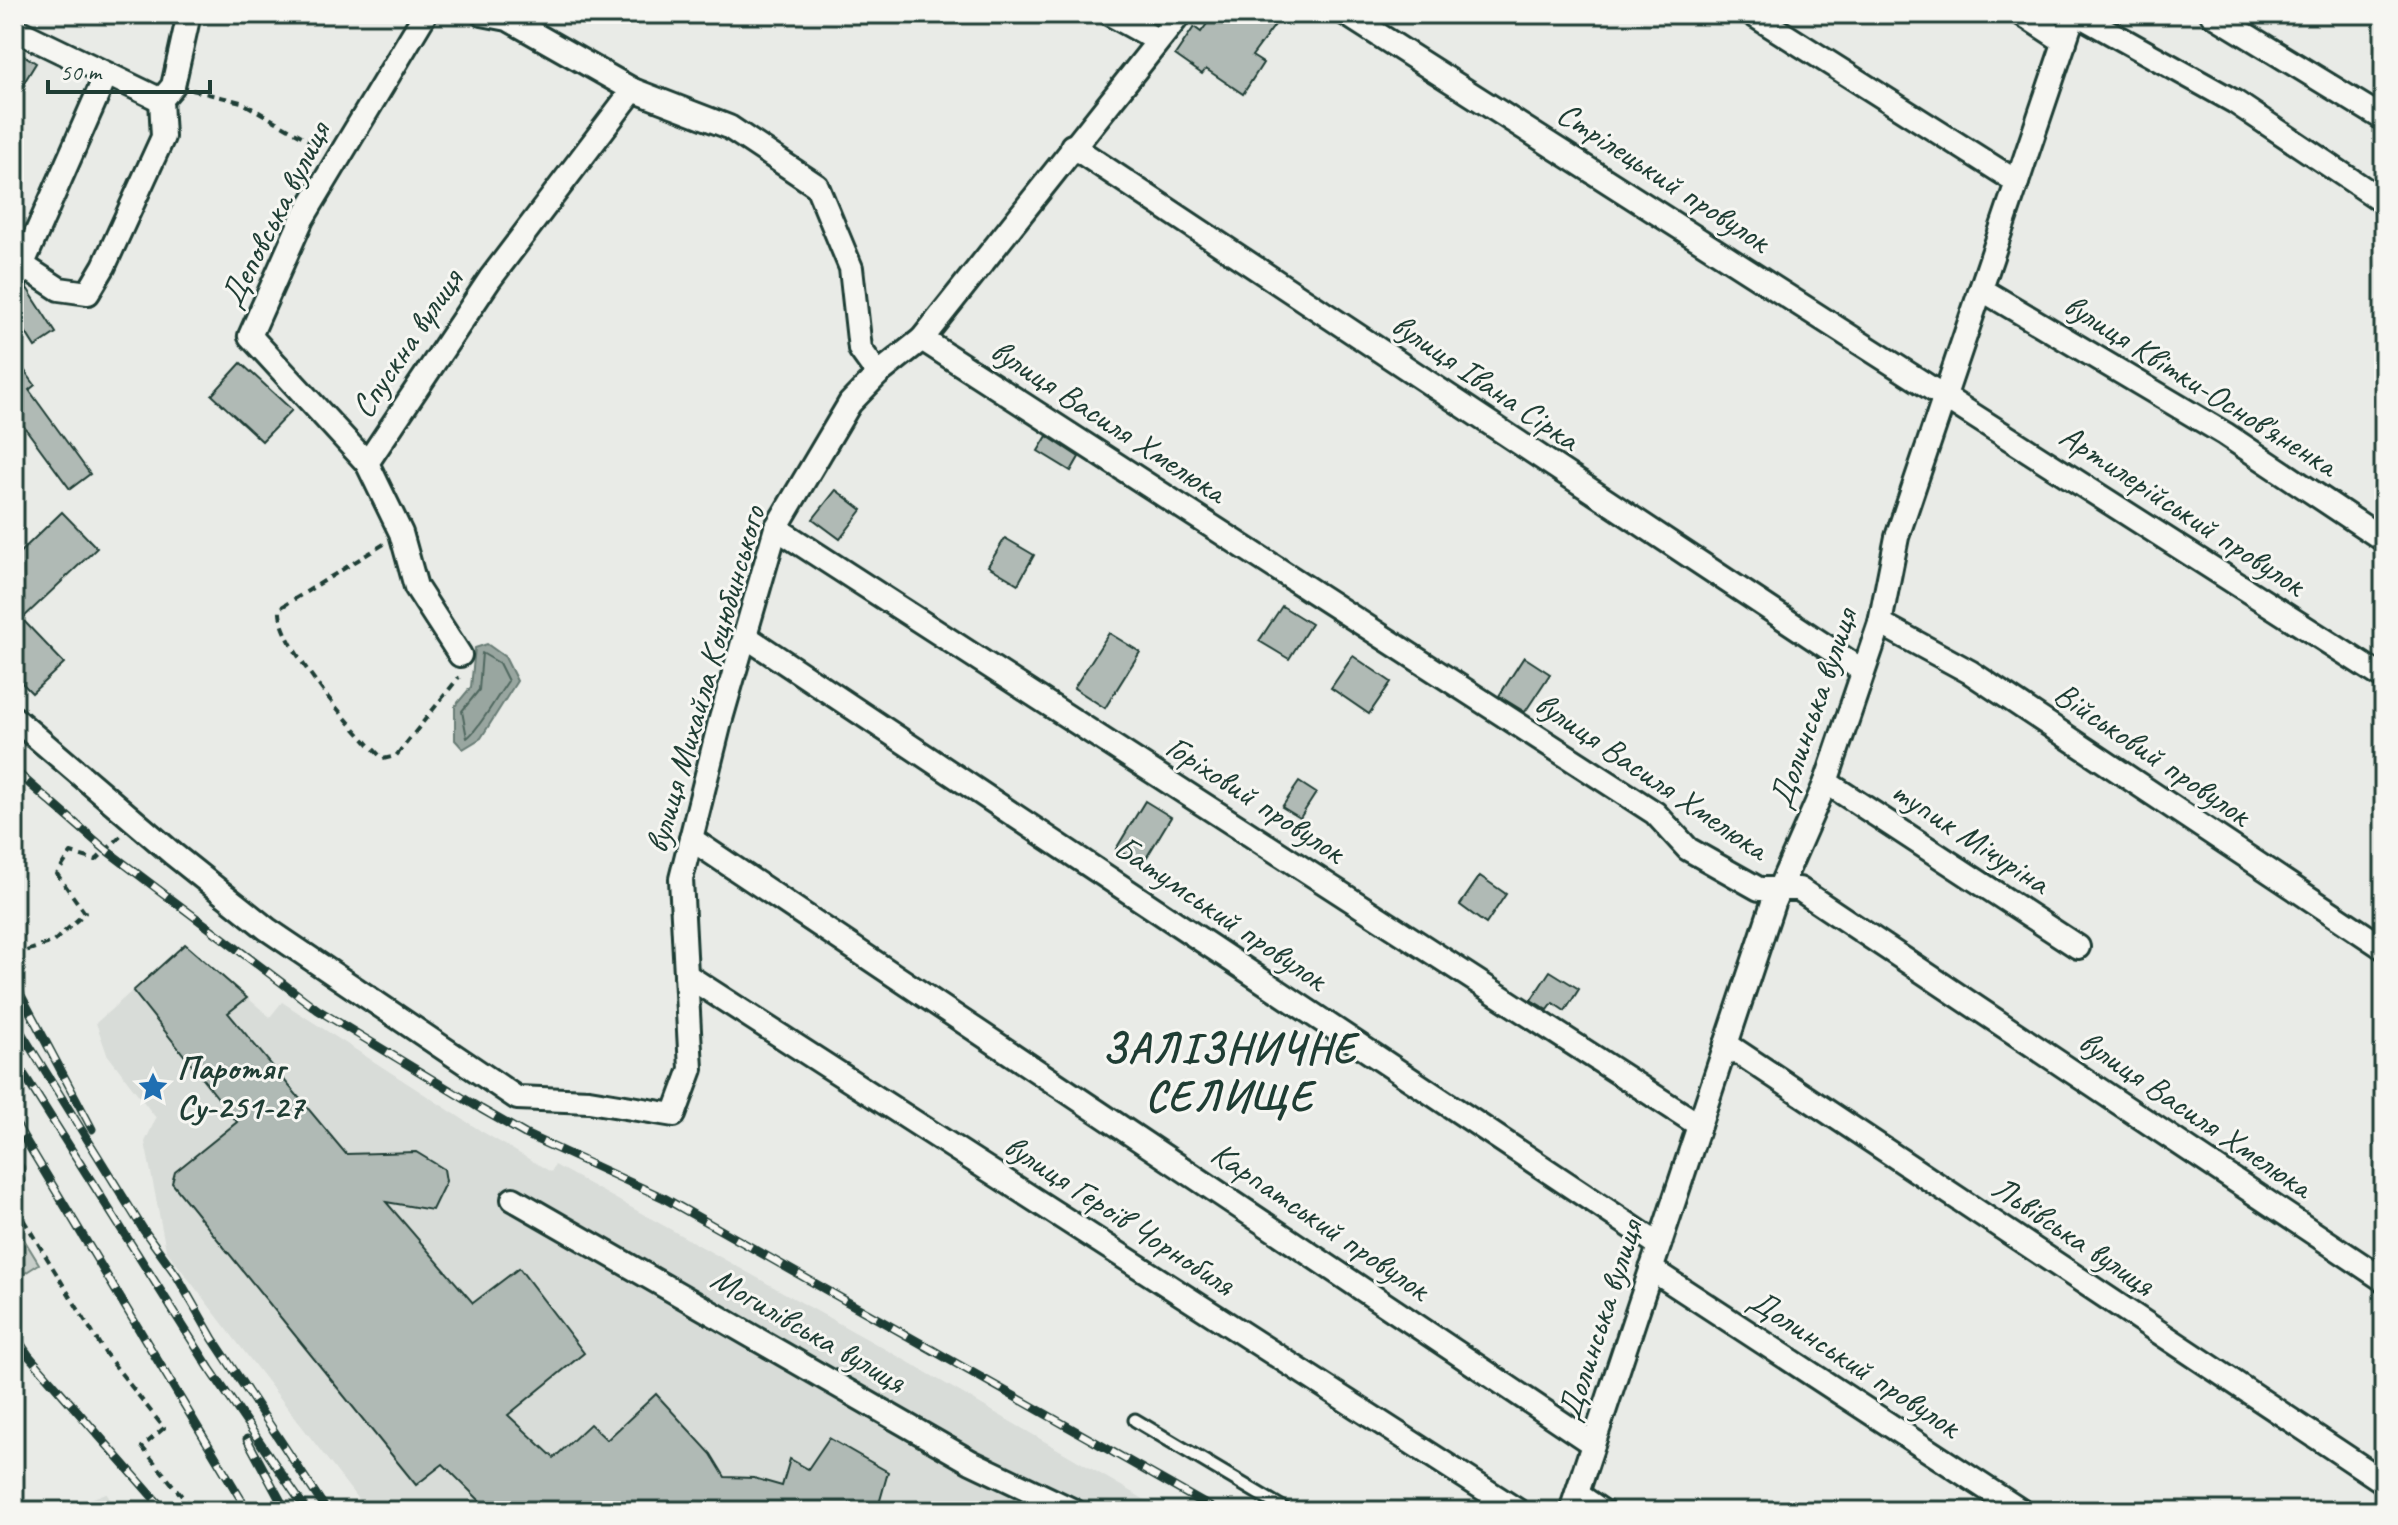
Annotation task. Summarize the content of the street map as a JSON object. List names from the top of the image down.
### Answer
{
  "streets": {
    "street": [
      "Стрілецький провулок",
      "Деповська вулиця",
      "Спускна вулиця",
      "вулиця Івана Сірка",
      "вулиця Квітки-Основ'яненка",
      "вулиця Василя Хмелюка",
      "Артилерійський провулок",
      "вулиця Михайла Коцюбинського",
      "Долинська вулиця",
      "Військовий провулок",
      "Горіховий провулок",
      "тупик Мічуріна",
      "Батумський провулок",
      "вулиця Героїв Чорнобиля",
      "Карпатський провулок",
      "Львівська вулиця",
      "Могилівська вулиця",
      "Долинський провулок"
    ]
  },
  "crossings": [
    ["Стрілецький провулок", "Артилерійський провулок"],
    ["Стрілецький провулок", "Долинська вулиця"],
    ["Деповська вулиця", "Спускна вулиця"],
    ["вулиця Івана Сірка", "вулиця Михайла Коцюбинського"],
    ["вулиця Івана Сірка", "Долинська вулиця"],
    ["вулиця Квітки-Основ'яненка", "Долинська вулиця"],
    ["вулиця Василя Хмелюка", "вулиця Михайла Коцюбинського"],
    ["вулиця Василя Хмелюка", "Долинська вулиця"],
    ["Артилерійський провулок", "Долинська вулиця"],
    ["вулиця Михайла Коцюбинського", "Горіховий провулок"],
    ["вулиця Михайла Коцюбинського", "Батумський провулок"],
    ["вулиця Михайла Коцюбинського", "вулиця Героїв Чорнобиля"],
    ["вулиця Михайла Коцюбинського", "Карпатський провулок"],
    ["Долинська вулиця", "Військовий провулок"],
    ["Долинська вулиця", "Горіховий провулок"],
    ["Долинська вулиця", "тупик Мічуріна"],
    ["Долинська вулиця", "Батумський провулок"],
    ["Долинська вулиця", "Карпатський провулок"],
    ["Долинська вулиця", "Львівська вулиця"],
    ["Долинська вулиця", "Долинський провулок"]
  ],
  "districts": ["ЗАЛІЗНИЧНЕ СЕЛИЩЕ"],
  "places": {
    "place": ["Паротяг Су-251-27"]
  },
  "scale_bar": "50 m"
}
